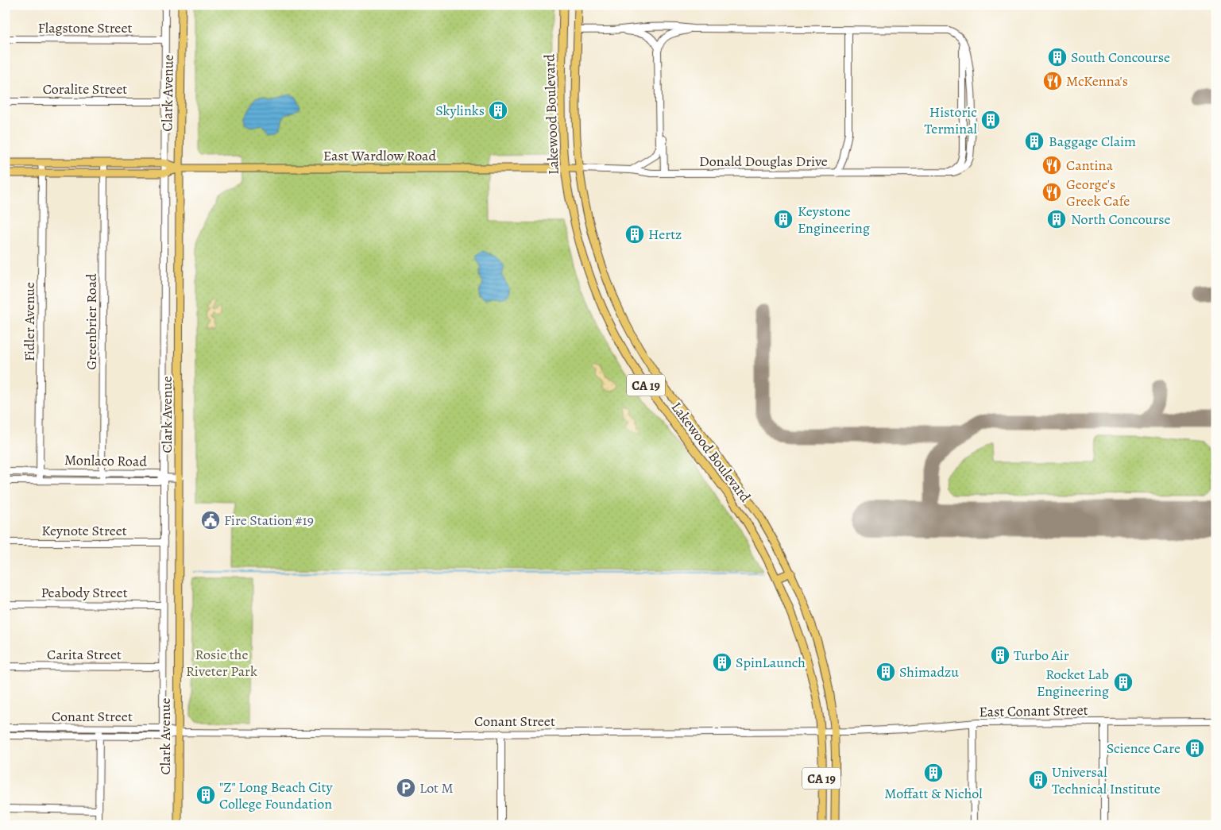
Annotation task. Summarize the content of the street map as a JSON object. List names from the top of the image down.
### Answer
{
  "streets": {
    "main road": [
      "Clark Avenue",
      "Lakewood Boulevard",
      "East Wardlow Road",
      "CA 19"
    ],
    "street": [
      "Flagstone Street",
      "Coralite Street",
      "Donald Douglas Drive",
      "Fidler Avenue",
      "Greenbrier Road",
      "Monlaco Road",
      "Keynote Street",
      "Peabody Street",
      "Carita Street",
      "East Conant Street",
      "Conant Street"
    ]
  },
  "crossings": [
    ["Flagstone Street", "Clark Avenue"],
    ["Coralite Street", "Clark Avenue"],
    ["Clark Avenue", "East Wardlow Road"],
    ["Clark Avenue", "Monlaco Road"],
    ["Clark Avenue", "Keynote Street"],
    ["Clark Avenue", "Peabody Street"],
    ["Clark Avenue", "Carita Street"],
    ["Clark Avenue", "Conant Street"],
    ["Lakewood Boulevard", "East Wardlow Road"],
    ["Lakewood Boulevard", "Donald Douglas Drive"],
    ["Lakewood Boulevard", "Conant Street"],
    ["East Wardlow Road", "Donald Douglas Drive"],
    ["East Wardlow Road", "Fidler Avenue"],
    ["East Wardlow Road", "Greenbrier Road"],
    ["Fidler Avenue", "Monlaco Road"],
    ["Greenbrier Road", "Monlaco Road"],
    ["East Conant Street", "Conant Street"]
  ],
  "parks": ["Rosie the Riveter Park"],
  "places": {
    "building": [
      "South Concourse",
      "Skylinks",
      "Historic Terminal",
      "Baggage Claim",
      "Keystone Engineering",
      "North Concourse",
      "Hertz",
      "Turbo Air",
      "SpinLaunch",
      "Shimadzu",
      "Rocket Lab Engineering",
      "Science Care",
      "Moffatt & Nichol",
      "Universal Technical Institute",
      "\"Z\" Long Beach City College Foundation"
    ],
    "restaurant": ["McKenna's", "Cantina", "George's Greek Cafe"],
    "public building": ["Fire Station #19"],
    "parking": ["Lot M"]
  }
}
